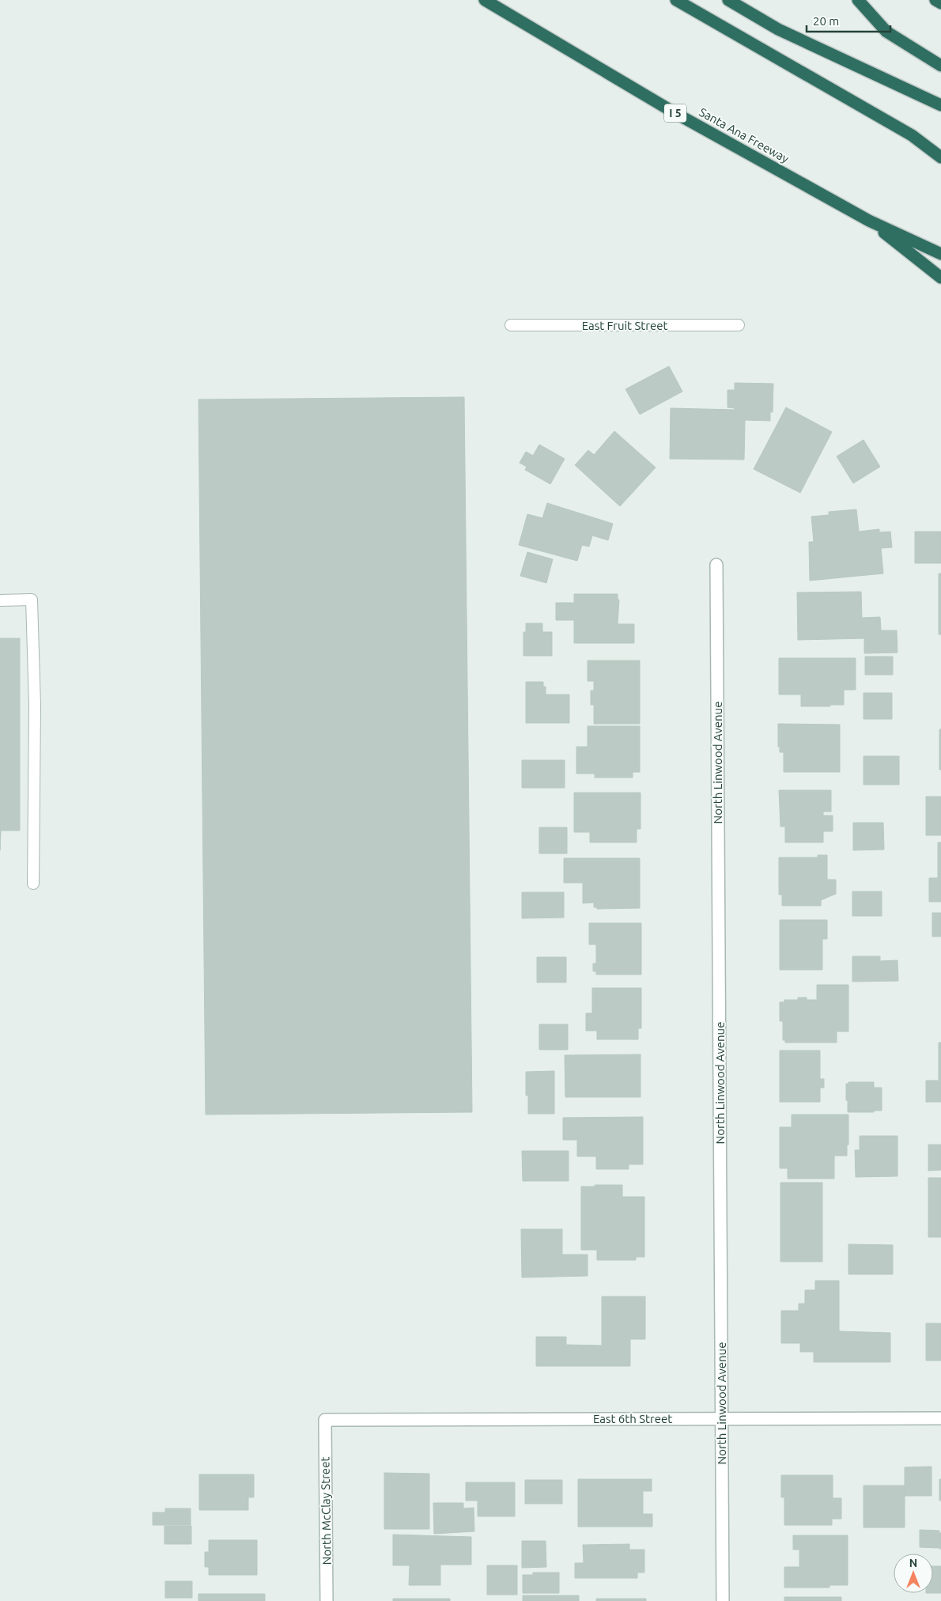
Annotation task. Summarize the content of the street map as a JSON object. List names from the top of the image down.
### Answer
{
  "streets": {
    "highway": ["I 5", "Santa Ana Freeway"],
    "street": ["North Linwood Avenue", "East 6th Street", "North McClay Street"],
    "lane": ["East Fruit Street"]
  },
  "crossings": [
    ["North Linwood Avenue", "East 6th Street"],
    ["East 6th Street", "North McClay Street"]
  ],
  "scale_bar": "20 m",
  "north": "top"
}
